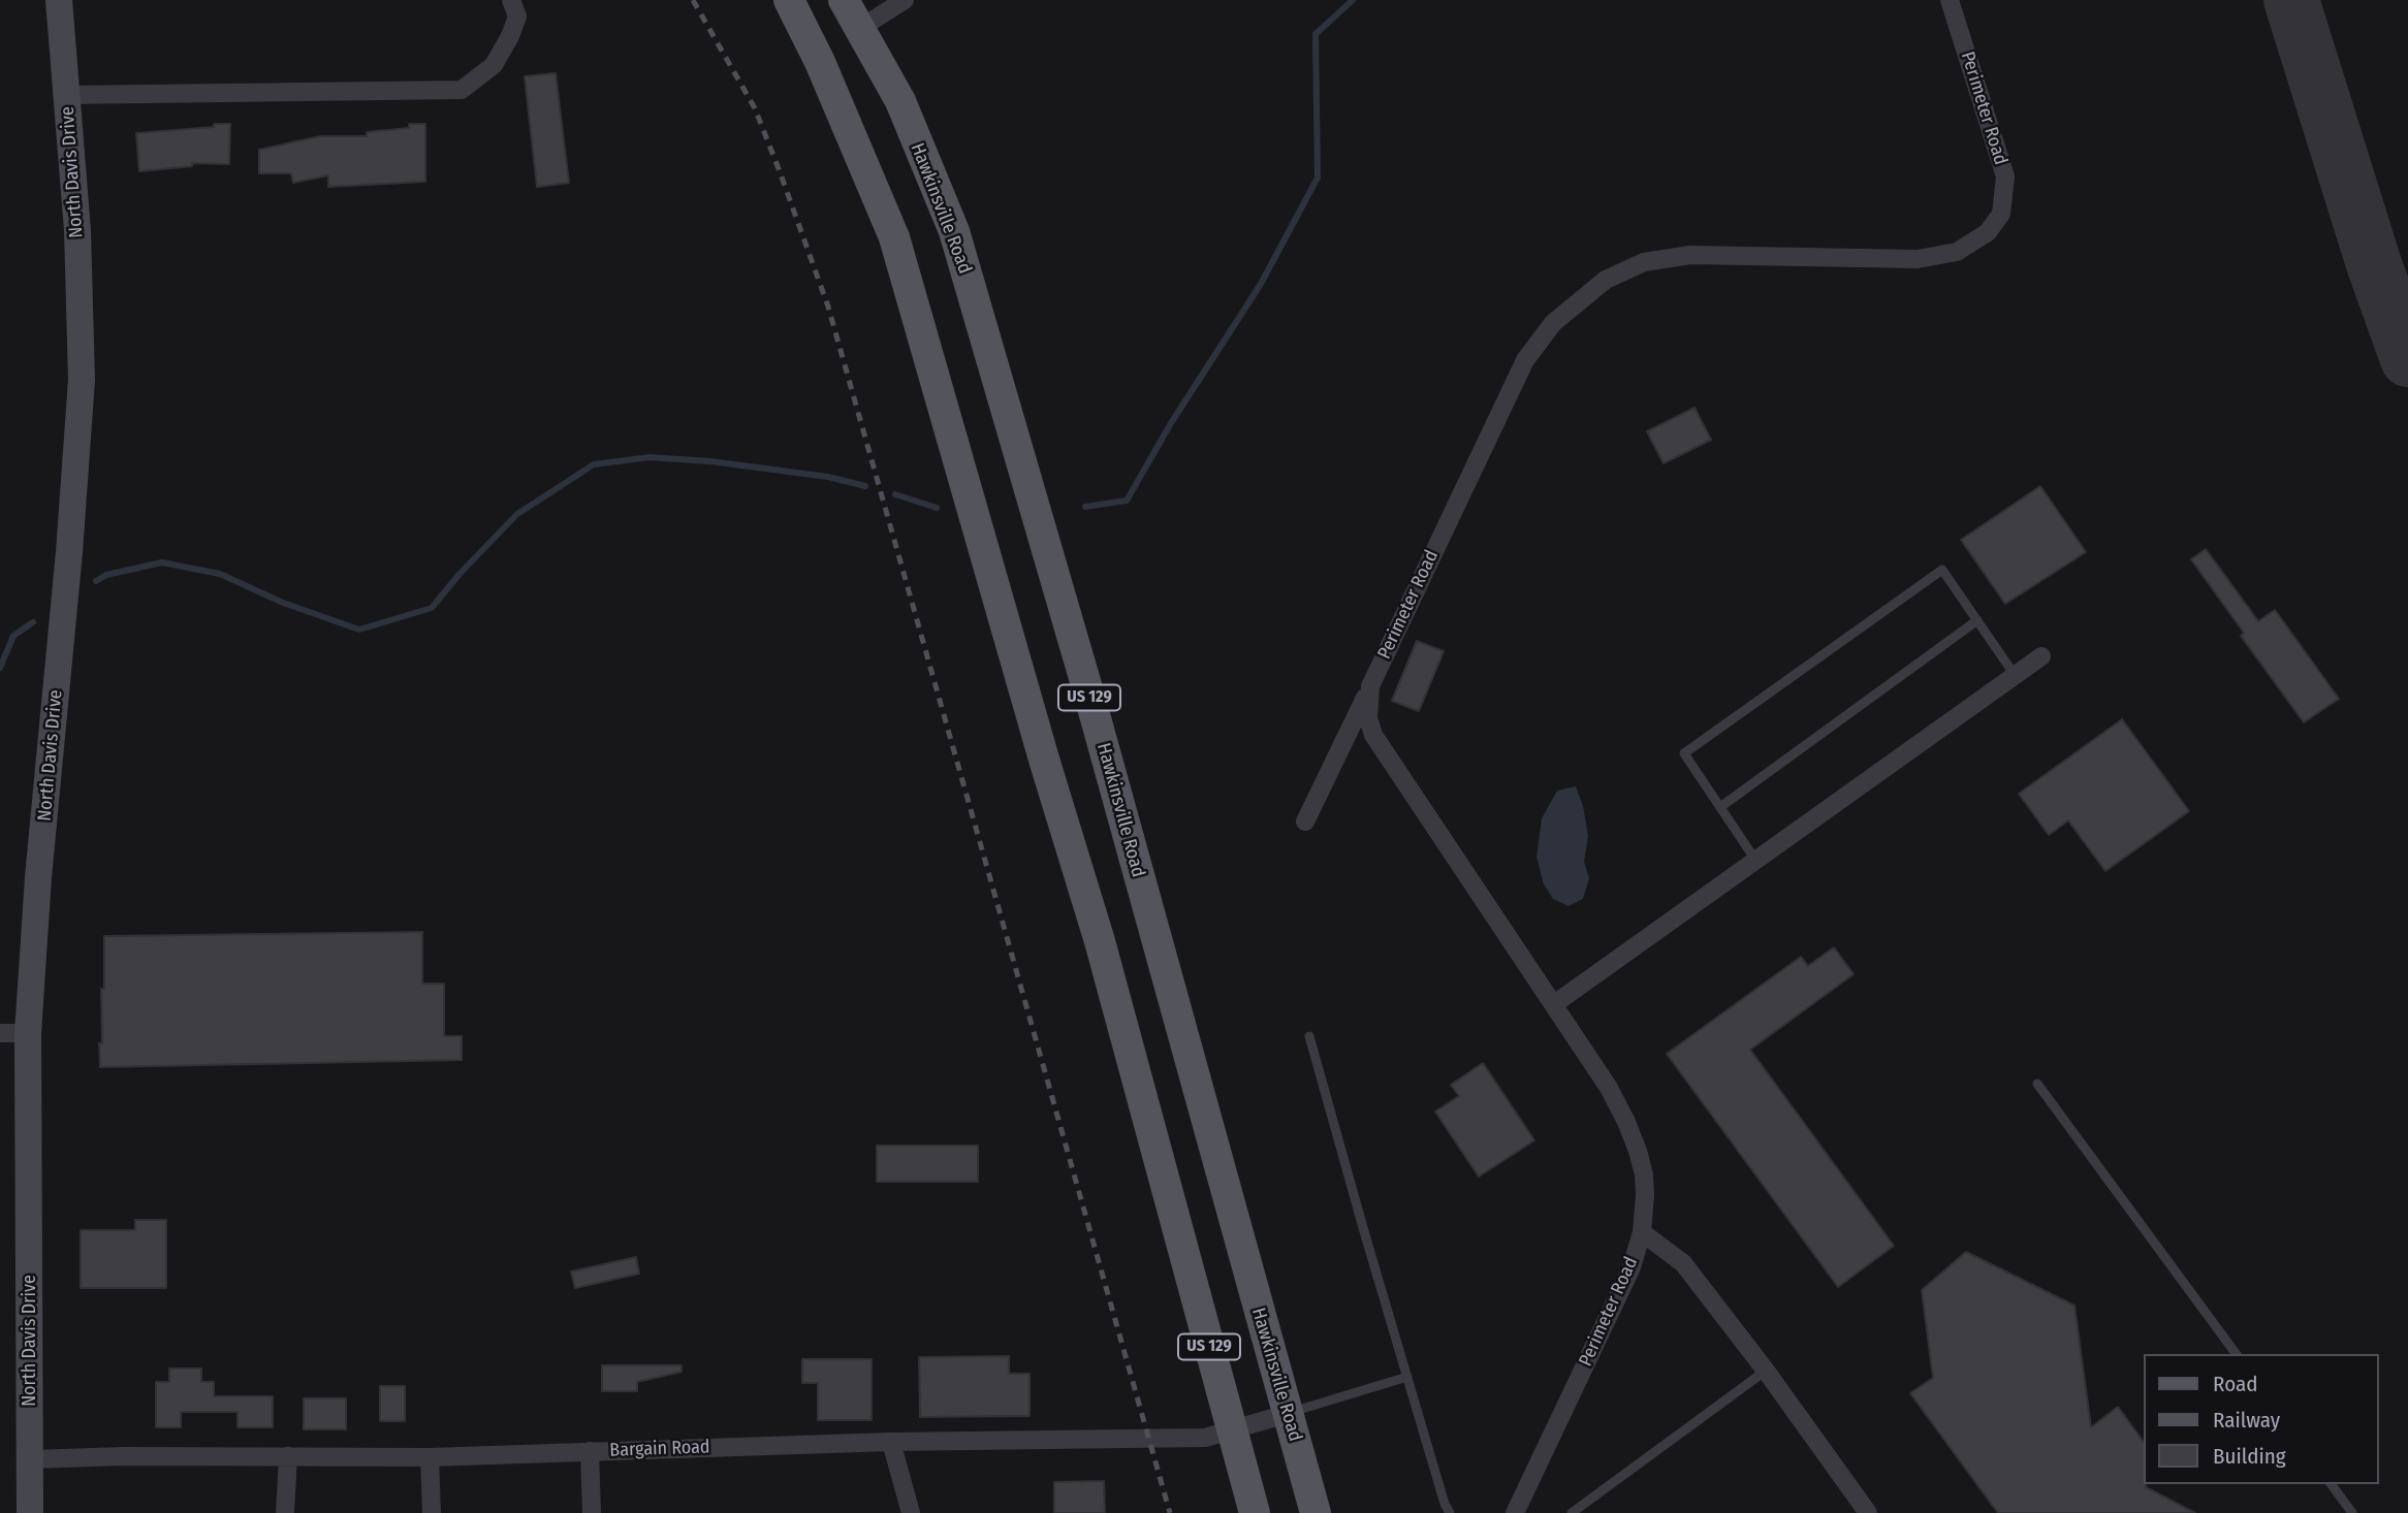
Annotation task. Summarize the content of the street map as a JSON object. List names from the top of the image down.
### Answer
{
  "streets": {
    "main road": ["North Davis Drive", "Hawkinsville Road", "US 129"],
    "street": ["Perimeter Road", "Bargain Road"]
  },
  "crossings": [
    ["North Davis Drive", "Bargain Road"],
    ["Hawkinsville Road", "Bargain Road"],
    ["US 129", "Bargain Road"]
  ],
  "legend": ["Road", "Railway", "Building"]
}
